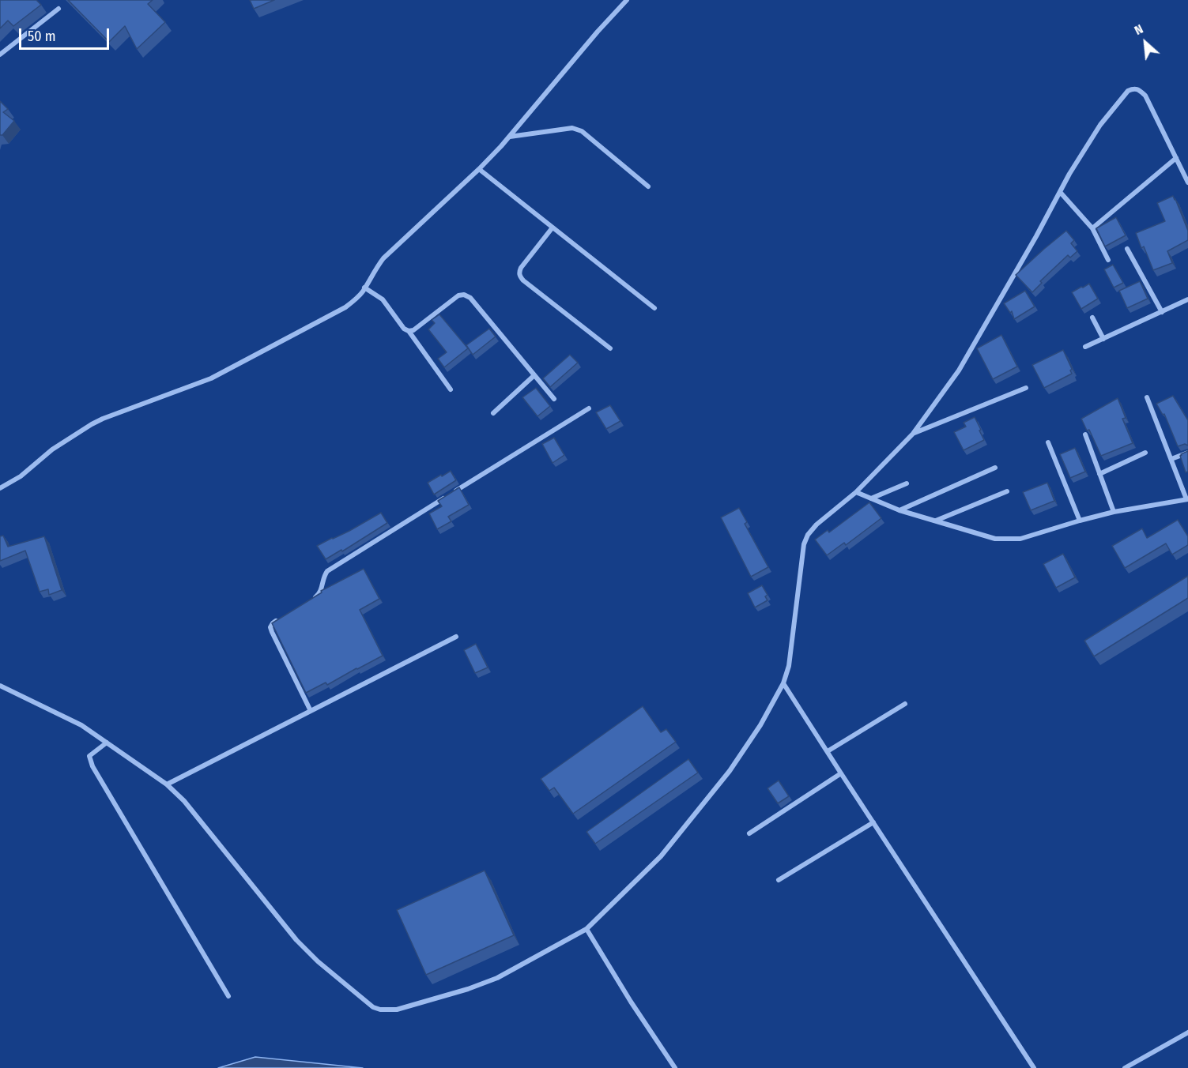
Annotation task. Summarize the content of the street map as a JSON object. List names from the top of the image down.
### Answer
{
  "scale_bar": "50 m",
  "north": "top left"
}
